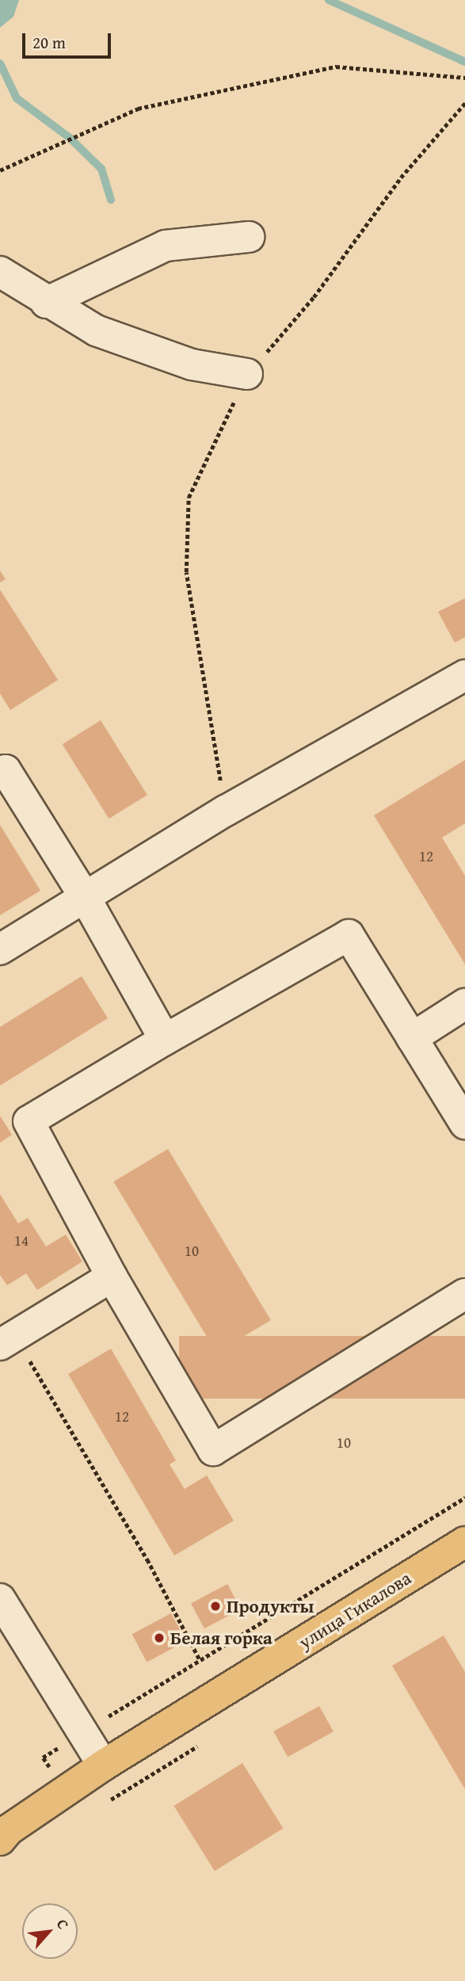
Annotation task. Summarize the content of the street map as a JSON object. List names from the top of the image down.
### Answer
{
  "streets": {
    "main road": ["улица Гикалова"]
  },
  "places": ["Продукты", "Белая горка"],
  "house_numbers": [
    "12",
    "14",
    "10",
    "12",
    "10"
  ],
  "scale_bar": "20 m",
  "north": "top right"
}
